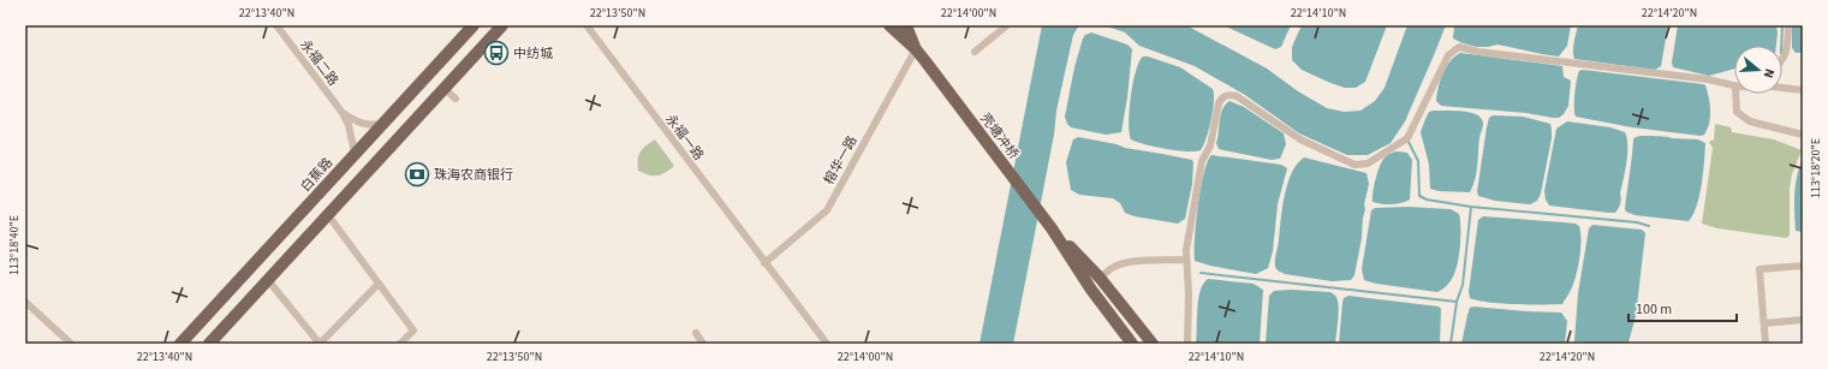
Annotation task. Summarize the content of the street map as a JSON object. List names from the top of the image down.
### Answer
{
  "streets": {
    "main road": ["壳塘冲桥", "白蕉路"],
    "street": ["永福二路", "永福一路", "榕华一路"]
  },
  "crossings": [
    ["永福二路", "白蕉路"],
    ["壳塘冲桥", "榕华一路"],
    ["永福一路", "榕华一路"]
  ],
  "places": {
    "bus stop": ["中纺城"],
    "bank": ["珠海农商银行"]
  },
  "scale_bar": "100 m",
  "north": "right",
  "coordinates": [
    "22°13'40\"N",
    "22°13'50\"N",
    "22°14'00\"N",
    "22°14'10\"N",
    "22°14'20\"N",
    "113°18'20\"E",
    "113°18'40\"E"
  ]
}
